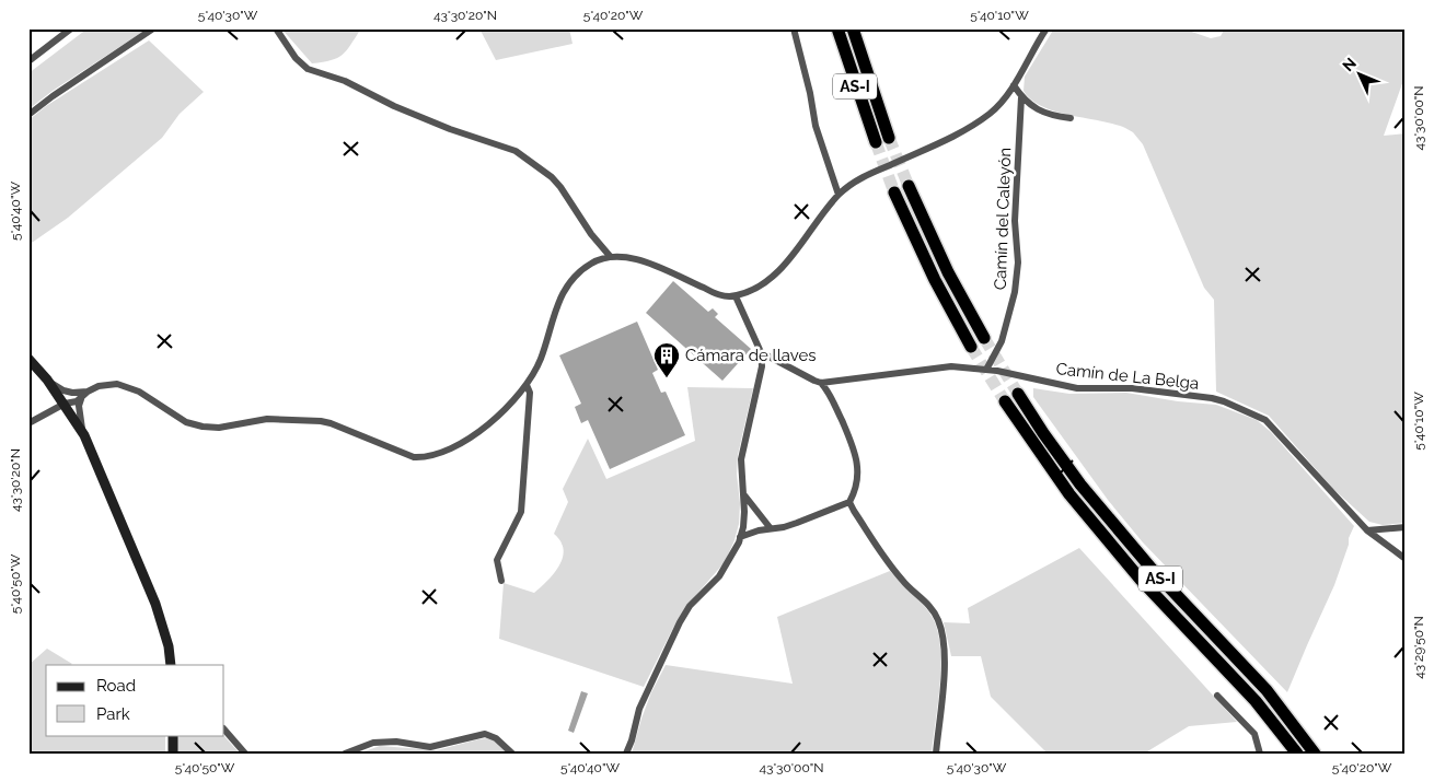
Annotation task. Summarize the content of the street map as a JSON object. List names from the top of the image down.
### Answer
{
  "streets": {
    "highway": ["AS-I"],
    "street": ["Camín del Caleyón", "Camín de La Belga"]
  },
  "crossings": [
    ["Camín del Caleyón", "Camín de La Belga"]
  ],
  "places": {
    "building": ["Cámara de llaves"]
  },
  "legend": ["Road", "Park"],
  "north": "top left",
  "coordinates": [
    "5°40'30\"W",
    "43°30'20\"N",
    "5°40'20\"W",
    "5°40'10\"W",
    "43°30'00\"N",
    "5°40'40\"W",
    "5°40'50\"W",
    "43°29'50\"N"
  ]
}
